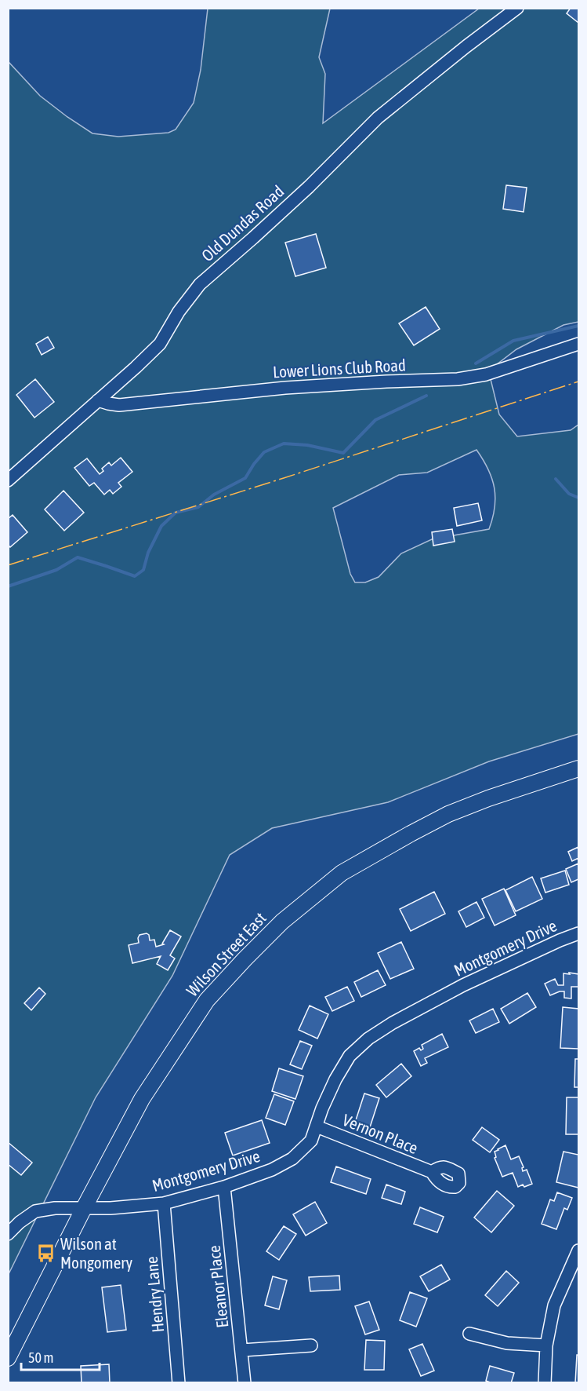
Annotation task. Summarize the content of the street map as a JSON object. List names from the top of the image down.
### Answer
{
  "streets": {
    "main road": ["Wilson Street East"],
    "street": [
      "Old Dundas Road",
      "Lower Lions Club Road",
      "Montgomery Drive",
      "Vernon Place",
      "Eleanor Place",
      "Hendry Lane"
    ]
  },
  "crossings": [
    ["Old Dundas Road", "Lower Lions Club Road"],
    ["Montgomery Drive", "Wilson Street East"],
    ["Montgomery Drive", "Vernon Place"],
    ["Montgomery Drive", "Eleanor Place"],
    ["Montgomery Drive", "Hendry Lane"]
  ],
  "places": {
    "bus stop": ["Wilson at Mongomery"]
  },
  "scale_bar": "50 m"
}
